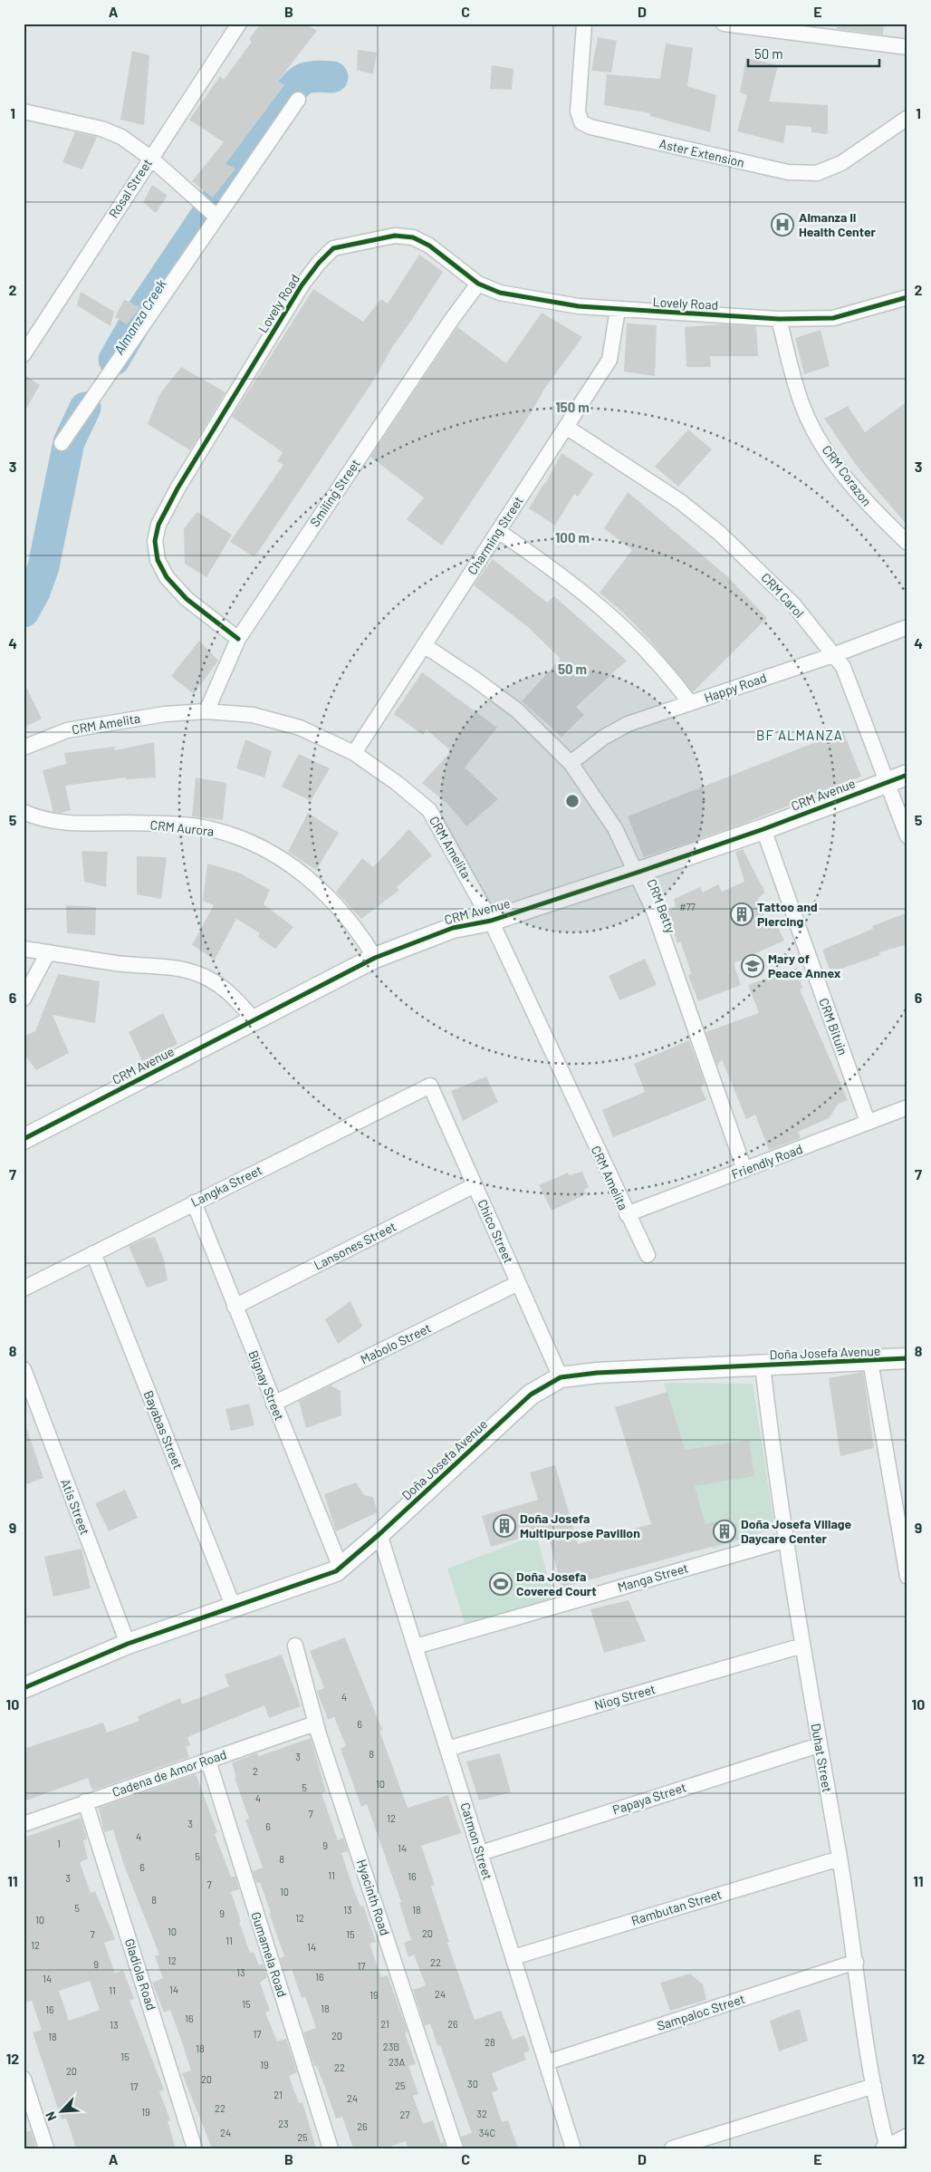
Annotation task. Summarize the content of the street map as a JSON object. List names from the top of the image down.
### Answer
{
  "streets": {
    "street": [
      "Aster Extension",
      "Rosal Street",
      "Lovely Road",
      "CRM Corazon",
      "Smiling Street",
      "Charming Street",
      "CRM Carol",
      "Happy Road",
      "CRM Amelita",
      "CRM Avenue",
      "CRM Aurora",
      "CRM Betty",
      "CRM Bituin",
      "Friendly Road",
      "Langka Street",
      "Chico Street",
      "Lansones Street",
      "Mabolo Street",
      "Doña Josefa Avenue",
      "Bignay Street",
      "Bayabas Street",
      "Atis Street",
      "Manga Street",
      "Niog Street",
      "Duhat Street",
      "Cadena de Amor Road",
      "Papaya Street",
      "Catmon Street",
      "Hyacinth Road",
      "Rambutan Street",
      "Gumamela Road",
      "Gladiola Road",
      "Sampaloc Street"
    ]
  },
  "crossings": [
    ["Lovely Road", "CRM Corazon"],
    ["Lovely Road", "Smiling Street"],
    ["Lovely Road", "Charming Street"],
    ["Smiling Street", "CRM Amelita"],
    ["Charming Street", "CRM Carol"],
    ["Charming Street", "CRM Amelita"],
    ["Charming Street", "CRM Betty"],
    ["CRM Carol", "Happy Road"],
    ["CRM Carol", "CRM Avenue"],
    ["Happy Road", "CRM Betty"],
    ["CRM Amelita", "CRM Avenue"],
    ["CRM Amelita", "Friendly Road"],
    ["CRM Avenue", "CRM Aurora"],
    ["CRM Avenue", "CRM Betty"],
    ["CRM Avenue", "CRM Bituin"],
    ["CRM Betty", "Friendly Road"],
    ["CRM Bituin", "Friendly Road"],
    ["Langka Street", "Chico Street"],
    ["Langka Street", "Bignay Street"],
    ["Langka Street", "Bayabas Street"],
    ["Chico Street", "Lansones Street"],
    ["Chico Street", "Mabolo Street"],
    ["Chico Street", "Doña Josefa Avenue"],
    ["Lansones Street", "Bignay Street"],
    ["Mabolo Street", "Bignay Street"],
    ["Doña Josefa Avenue", "Bignay Street"],
    ["Doña Josefa Avenue", "Bayabas Street"],
    ["Doña Josefa Avenue", "Atis Street"],
    ["Doña Josefa Avenue", "Duhat Street"],
    ["Doña Josefa Avenue", "Catmon Street"],
    ["Manga Street", "Duhat Street"],
    ["Manga Street", "Catmon Street"],
    ["Niog Street", "Duhat Street"],
    ["Niog Street", "Catmon Street"],
    ["Duhat Street", "Papaya Street"],
    ["Duhat Street", "Rambutan Street"],
    ["Duhat Street", "Sampaloc Street"],
    ["Cadena de Amor Road", "Hyacinth Road"],
    ["Cadena de Amor Road", "Gumamela Road"],
    ["Cadena de Amor Road", "Gladiola Road"],
    ["Papaya Street", "Catmon Street"],
    ["Catmon Street", "Rambutan Street"],
    ["Catmon Street", "Sampaloc Street"]
  ],
  "districts": ["BF ALMANZA"],
  "water": ["Almanza Creek"],
  "places": {
    "hospital": ["Almanza II Health Center"],
    "building": ["Tattoo and Piercing", "Doña Josefa Multipurpose Pavilion", "Doña Josefa Village Daycare Center"],
    "school or university": ["Mary of Peace Annex"],
    "sports": ["Doña Josefa Covered Court"]
  },
  "house_numbers": [
    "#77",
    "4",
    "6",
    "8",
    "3",
    "2",
    "10",
    "5",
    "4",
    "7",
    "12",
    "3",
    "6",
    "4",
    "1",
    "9",
    "14",
    "5",
    "8",
    "6",
    "11",
    "16",
    "3",
    "7",
    "10",
    "8",
    "5",
    "13",
    "18",
    "9",
    "12",
    "10",
    "10",
    "20",
    "7",
    "15",
    "11",
    "12",
    "14",
    "12",
    "22",
    "9",
    "17",
    "13",
    "16",
    "14",
    "14",
    "11",
    "24",
    "19",
    "15",
    "18",
    "16",
    "16",
    "21",
    "26",
    "13",
    "17",
    "20",
    "18",
    "28",
    "23B",
    "18",
    "15",
    "23A",
    "19",
    "22",
    "20",
    "20",
    "30",
    "25",
    "17",
    "21",
    "24",
    "22",
    "19",
    "32",
    "27",
    "23",
    "26",
    "24",
    "34C",
    "25"
  ],
  "scale_bar": "50 m",
  "north": "bottom left",
  "grid": {
    "columns": [
      "A",
      "B",
      "C",
      "D",
      "E"
    ],
    "rows": [
      "1",
      "2",
      "3",
      "4",
      "5",
      "6",
      "7",
      "8",
      "9",
      "10",
      "11",
      "12"
    ]
  },
  "rings": ["150 m", "100 m", "50 m"]
}
